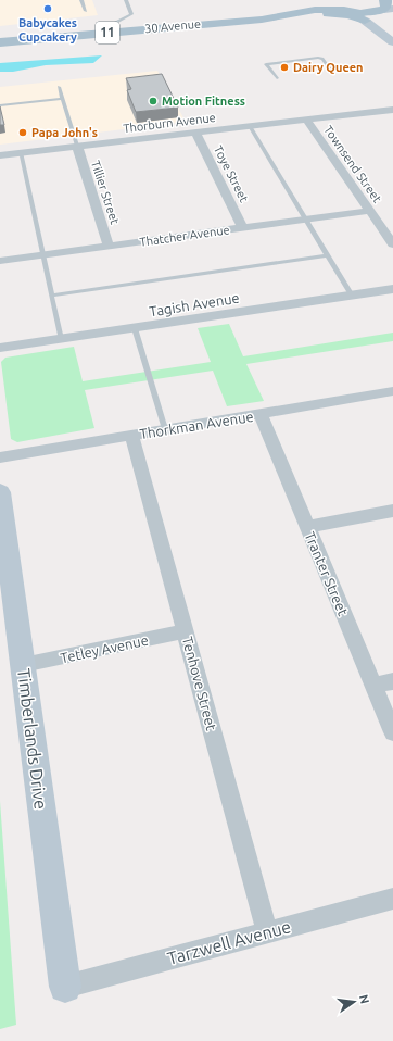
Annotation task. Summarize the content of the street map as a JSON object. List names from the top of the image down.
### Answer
{
  "streets": {
    "main road": ["30 Avenue", "11"],
    "street": [
      "Thorburn Avenue",
      "Townsend Street",
      "Toye Street",
      "Tillier Street",
      "Thatcher Avenue",
      "Tagish Avenue",
      "Thorkman Avenue",
      "Tranter Street",
      "Tetley Avenue",
      "Tenhove Street",
      "Timberlands Drive",
      "Tarzwell Avenue"
    ]
  },
  "crossings": [
    ["Thorburn Avenue", "Townsend Street"],
    ["Thorburn Avenue", "Toye Street"],
    ["Thorburn Avenue", "Tillier Street"],
    ["Townsend Street", "Thatcher Avenue"],
    ["Toye Street", "Thatcher Avenue"],
    ["Tillier Street", "Thatcher Avenue"],
    ["Thorkman Avenue", "Tranter Street"],
    ["Thorkman Avenue", "Tenhove Street"],
    ["Tetley Avenue", "Tenhove Street"],
    ["Tetley Avenue", "Timberlands Drive"],
    ["Tenhove Street", "Tarzwell Avenue"],
    ["Timberlands Drive", "Tarzwell Avenue"]
  ],
  "places": [
    "Babycakes Cupcakery",
    "Dairy Queen",
    "Motion Fitness",
    "Papa John's"
  ],
  "north": "right"
}
